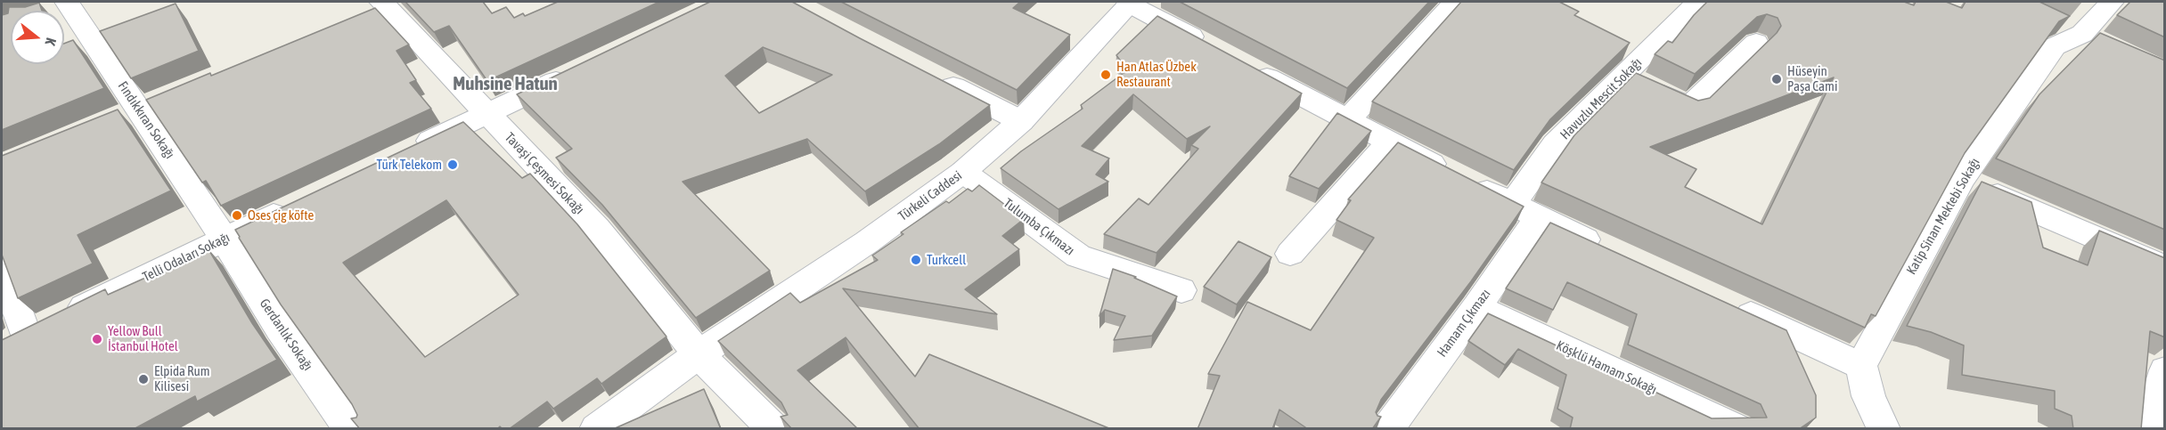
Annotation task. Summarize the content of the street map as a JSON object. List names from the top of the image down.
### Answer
{
  "streets": {
    "street": [
      "Havuzlu Mescit Sokağı",
      "Fındıkkıran Sokağı",
      "Tavaşi Çeşmesi Sokağı",
      "Türkeli Caddesi",
      "Katip Sinan Mektebi Sokağı",
      "Tulumba Çıkmazı",
      "Telli Odaları Sokağı",
      "Hamam Çıkmazı",
      "Gerdanlık Sokağı",
      "Köşklü Hamam Sokağı"
    ]
  },
  "crossings": [
    ["Havuzlu Mescit Sokağı", "Hamam Çıkmazı"],
    ["Fındıkkıran Sokağı", "Telli Odaları Sokağı"],
    ["Fındıkkıran Sokağı", "Gerdanlık Sokağı"],
    ["Tavaşi Çeşmesi Sokağı", "Türkeli Caddesi"],
    ["Türkeli Caddesi", "Tulumba Çıkmazı"],
    ["Telli Odaları Sokağı", "Gerdanlık Sokağı"],
    ["Hamam Çıkmazı", "Köşklü Hamam Sokağı"]
  ],
  "districts": ["Muhsine Hatun"],
  "places": [
    "Han Atlas Üzbek Restaurant",
    "Hüseyin Paşa Cami",
    "Türk Telekom",
    "Oses çig köfte",
    "Turkcell",
    "Yellow Bull İstanbul Hotel",
    "Elpida Rum Kilisesi"
  ],
  "north": "right"
}
